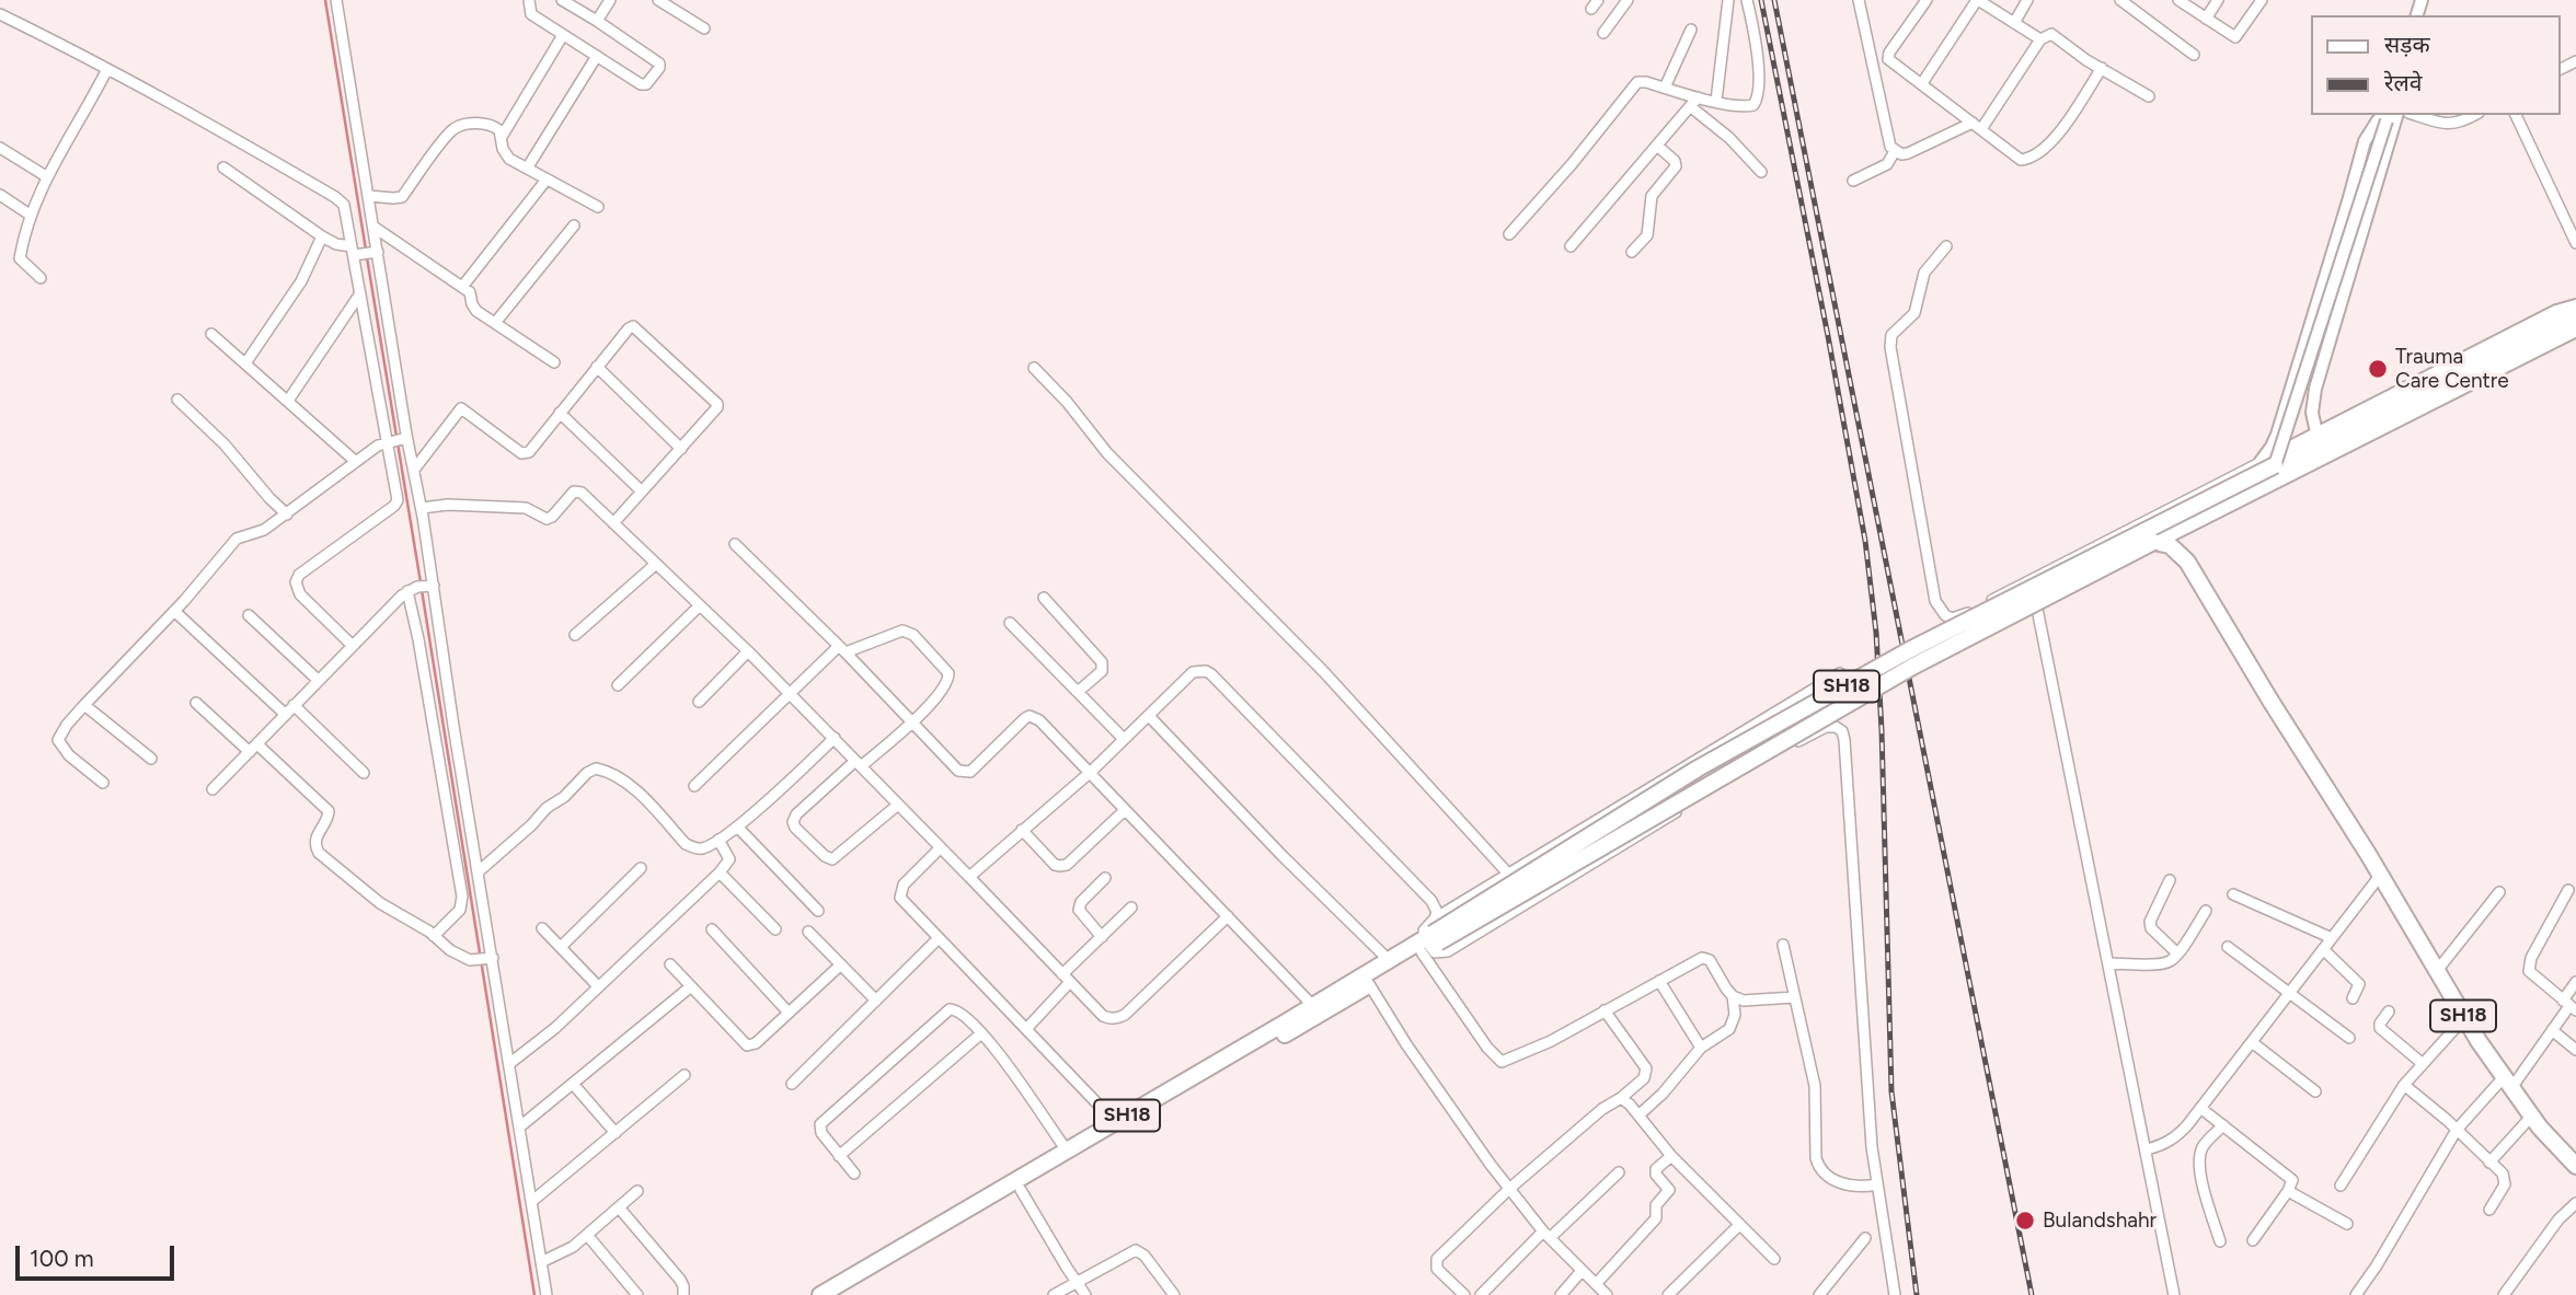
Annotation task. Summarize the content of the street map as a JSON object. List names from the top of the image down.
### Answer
{
  "streets": {
    "main road": ["SH18"]
  },
  "places": ["Trauma Care Centre", "Bulandshahr"],
  "legend": ["सड़क", "रेलवे"],
  "scale_bar": "100 m"
}
